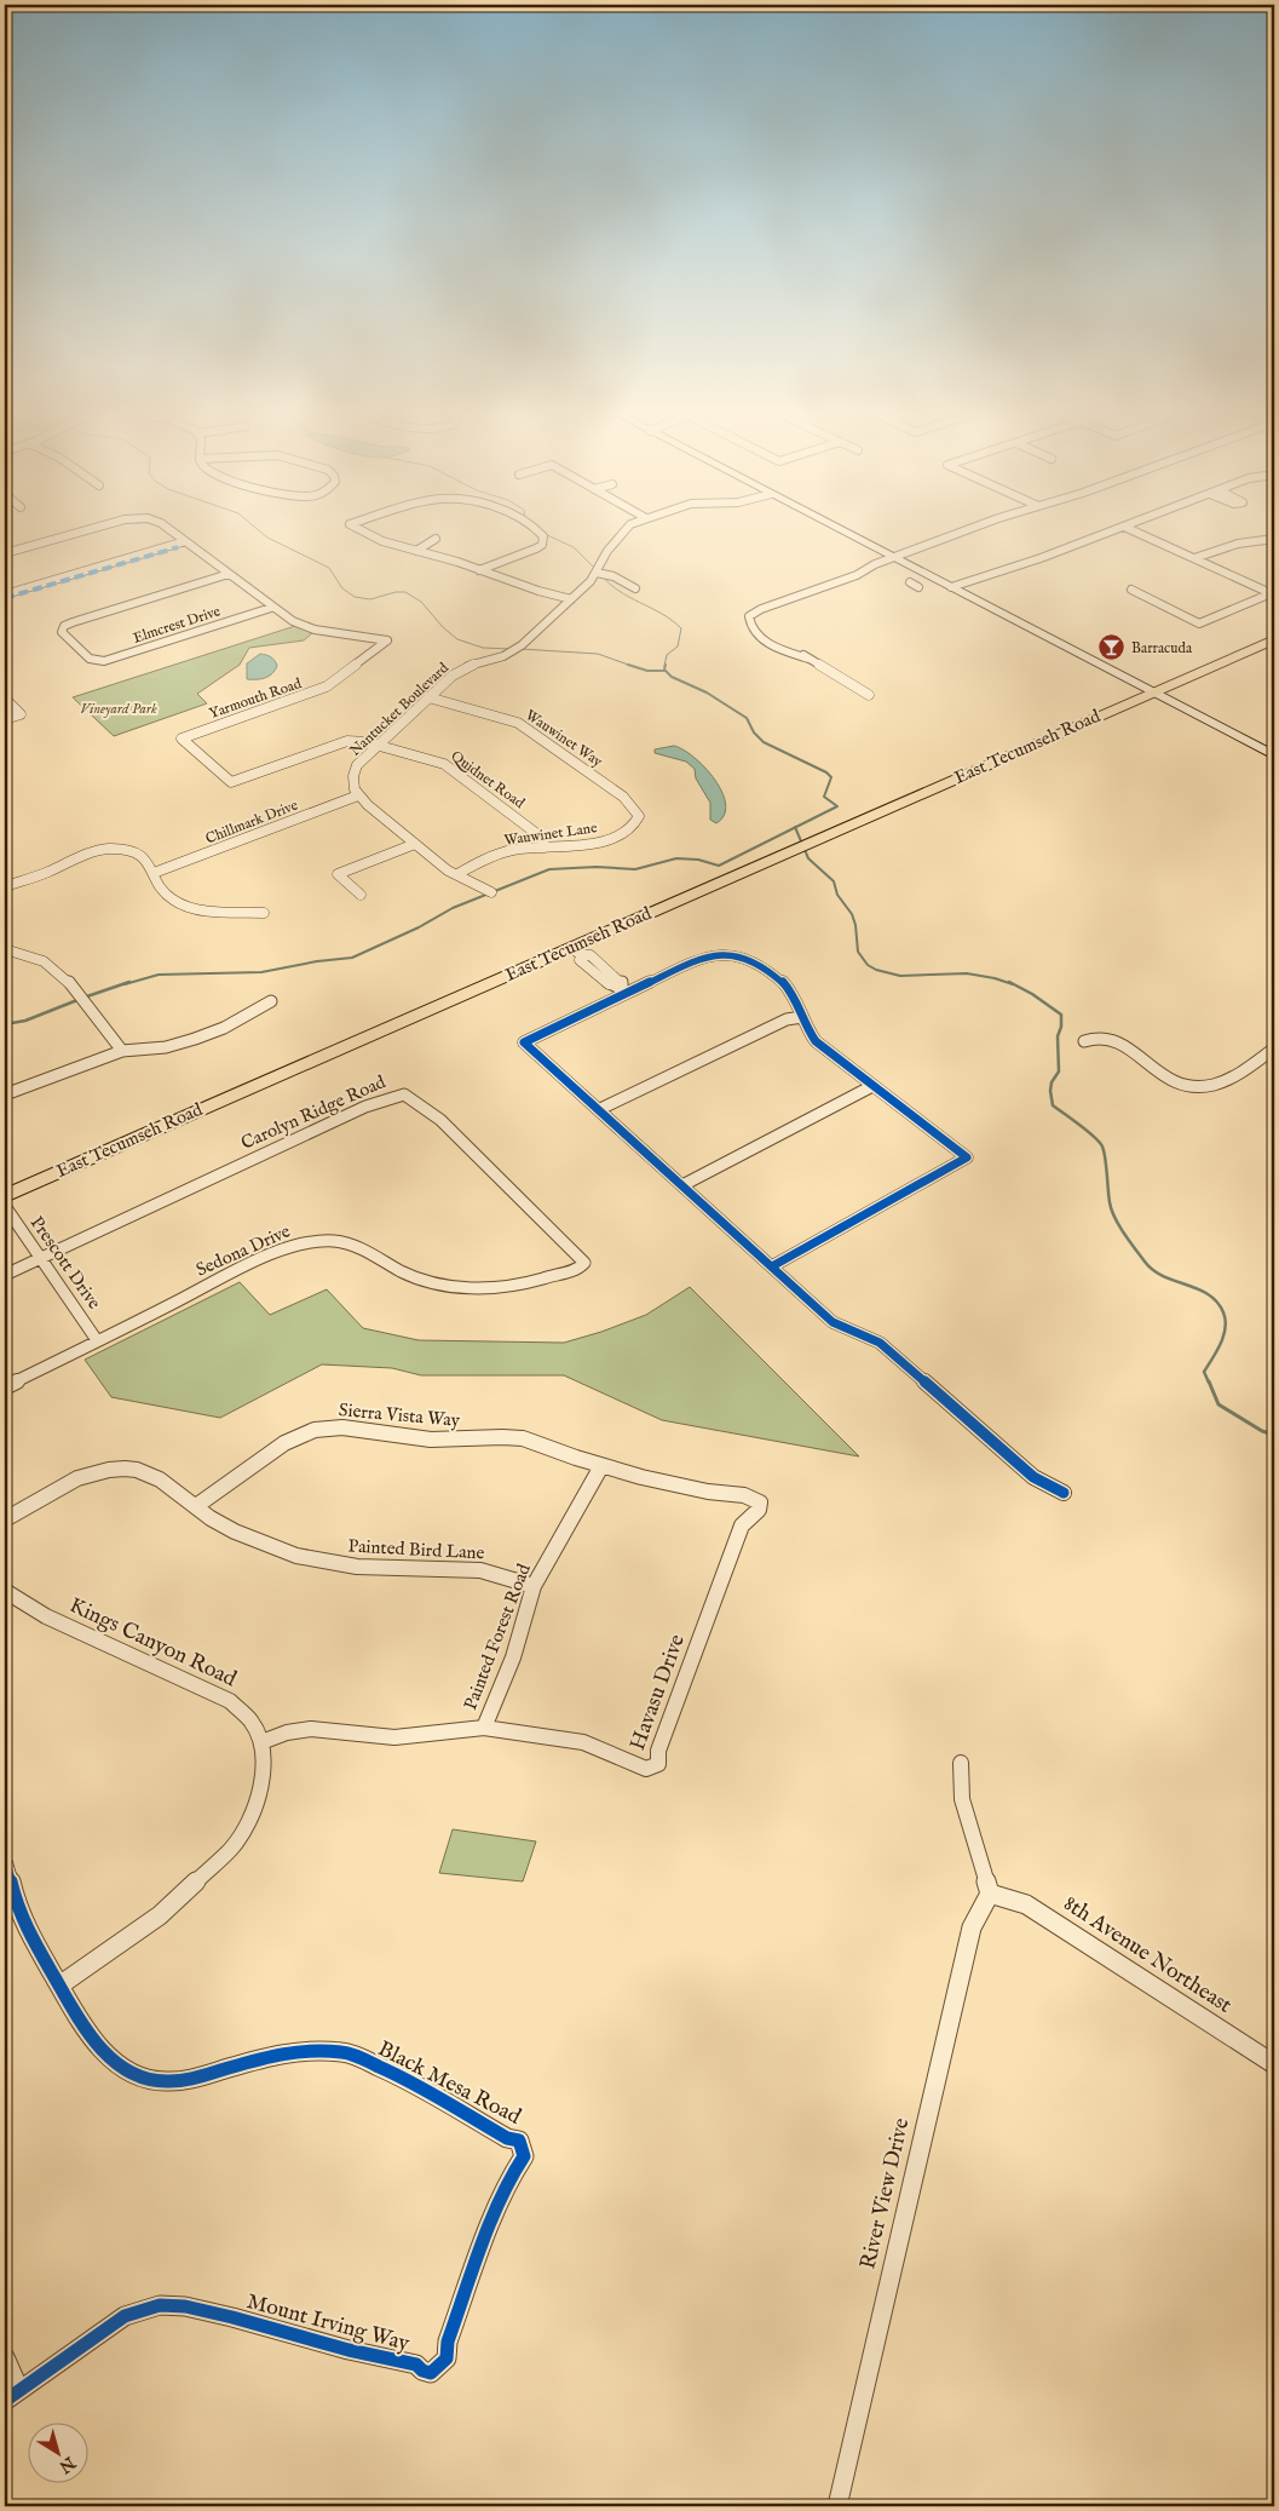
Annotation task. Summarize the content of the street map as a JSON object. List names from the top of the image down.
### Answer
{
  "streets": {
    "main road": ["East Tecumseh Road"],
    "street": [
      "Elmcrest Drive",
      "Yarmouth Road",
      "Nantucket Boulevard",
      "Wauwinet Way",
      "Quidnet Road",
      "Chillmark Drive",
      "Wauwinet Lane",
      "Carolyn Ridge Road",
      "Sedona Drive",
      "Prescott Drive",
      "Sierra Vista Way",
      "Painted Bird Lane",
      "Painted Forest Road",
      "Kings Canyon Road",
      "Havasu Drive",
      "8th Avenue Northeast",
      "Black Mesa Road",
      "River View Drive",
      "Mount Irving Way"
    ]
  },
  "crossings": [
    ["Elmcrest Drive", "Yarmouth Road"],
    ["Yarmouth Road", "Quidnet Road"],
    ["Nantucket Boulevard", "Wauwinet Way"],
    ["Nantucket Boulevard", "Quidnet Road"],
    ["Nantucket Boulevard", "Chillmark Drive"],
    ["Wauwinet Way", "Wauwinet Lane"],
    ["Quidnet Road", "Wauwinet Lane"],
    ["Carolyn Ridge Road", "Sedona Drive"],
    ["Carolyn Ridge Road", "Prescott Drive"],
    ["Sedona Drive", "Prescott Drive"],
    ["Sierra Vista Way", "Painted Bird Lane"],
    ["Sierra Vista Way", "Painted Forest Road"],
    ["Sierra Vista Way", "Havasu Drive"],
    ["Painted Bird Lane", "Painted Forest Road"],
    ["Painted Forest Road", "Havasu Drive"],
    ["Kings Canyon Road", "Havasu Drive"],
    ["Kings Canyon Road", "Black Mesa Road"],
    ["8th Avenue Northeast", "River View Drive"],
    ["Black Mesa Road", "Mount Irving Way"]
  ],
  "parks": ["Vineyard Park"],
  "places": {
    "bar": ["Barracuda"]
  },
  "north": "bottom right"
}
